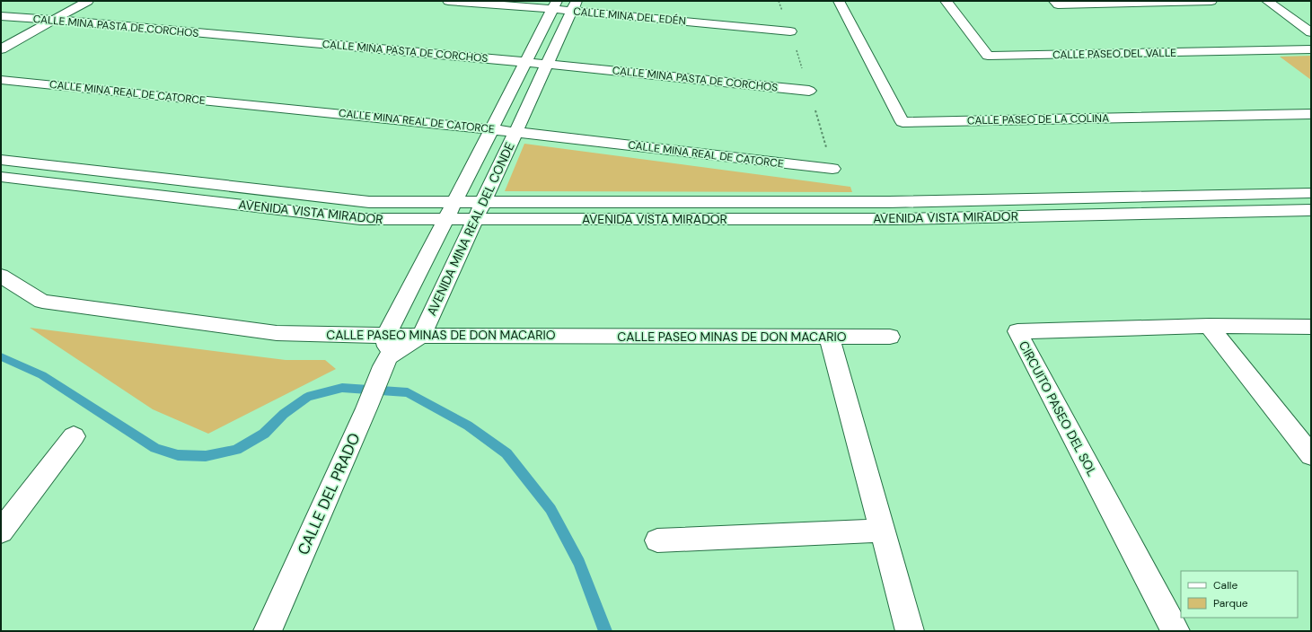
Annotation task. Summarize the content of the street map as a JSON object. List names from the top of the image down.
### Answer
{
  "streets": {
    "street": [
      "CALLE MINA DEL EDÉN",
      "CALLE MINA PASTA DE CORCHOS",
      "CALLE PASEO DEL VALLE",
      "CALLE MINA REAL DE CATORCE",
      "CALLE PASEO DE LA COLINA",
      "AVENIDA VISTA MIRADOR",
      "AVENIDA MINA REAL DEL CONDE",
      "CALLE PASEO MINAS DE DON MACARIO",
      "CIRCUITO PASEO DEL SOL",
      "CALLE DEL PRADO"
    ]
  },
  "crossings": [
    ["CALLE MINA DEL EDÉN", "AVENIDA MINA REAL DEL CONDE"],
    ["CALLE MINA PASTA DE CORCHOS", "AVENIDA MINA REAL DEL CONDE"],
    ["CALLE MINA REAL DE CATORCE", "AVENIDA MINA REAL DEL CONDE"],
    ["AVENIDA VISTA MIRADOR", "AVENIDA MINA REAL DEL CONDE"],
    ["AVENIDA MINA REAL DEL CONDE", "CALLE PASEO MINAS DE DON MACARIO"]
  ],
  "legend": ["Calle", "Parque"]
}
